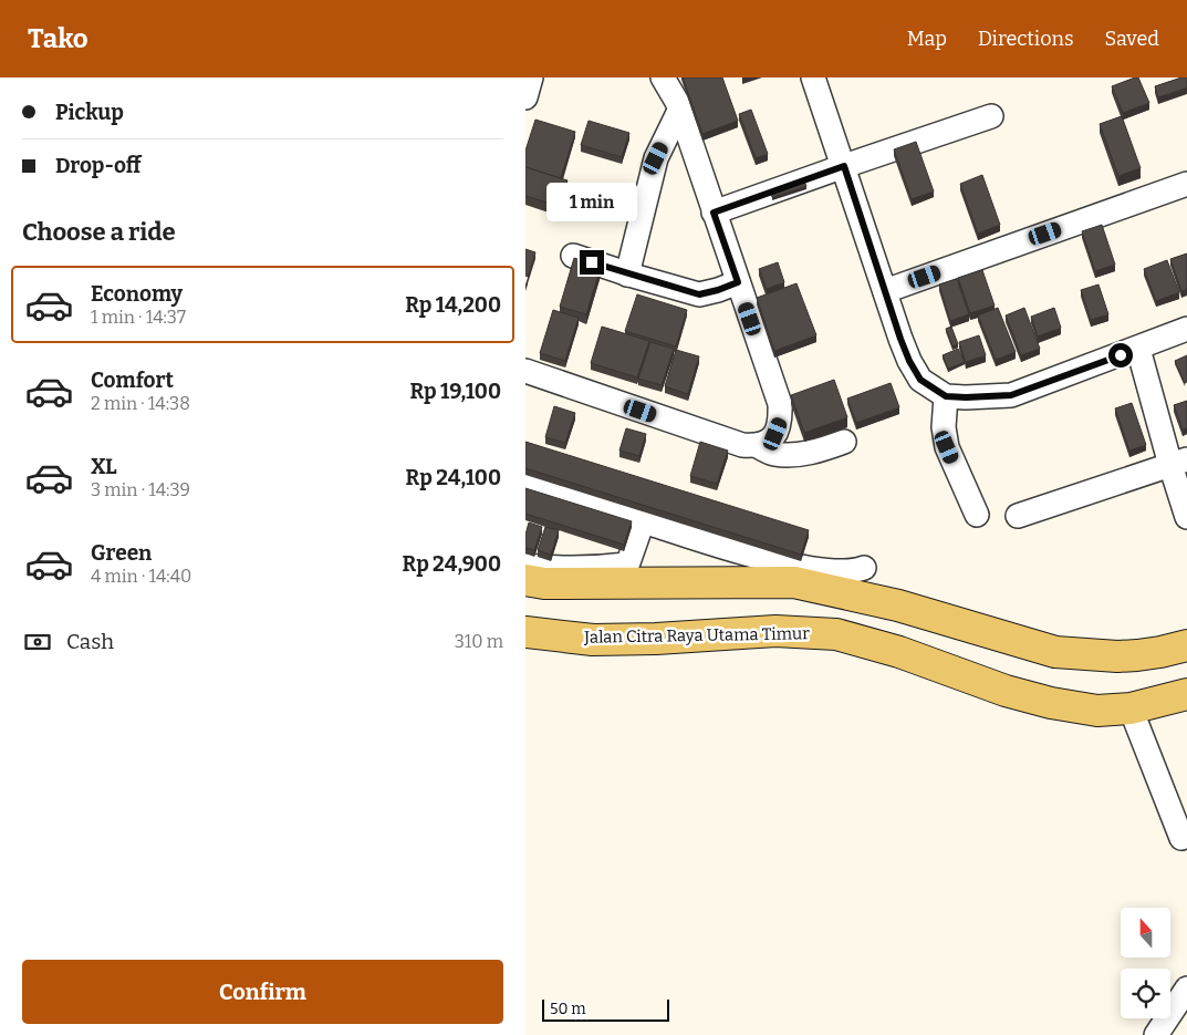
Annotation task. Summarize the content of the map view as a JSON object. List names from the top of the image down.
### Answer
{
  "streets": {
    "main road": ["Jalan Citra Raya Utama Timur"]
  },
  "scale_bar": "50 m",
  "north": "top",
  "page": {
    "header": "Tako",
    "nav": ["Map", "Directions", "Saved"],
    "banner": ["Pickup", "Drop-off"],
    "bubble": "1 min",
    "heading": "Choose a ride",
    "list": [
      {
        "name": "Economy",
        "note": "1 min · 14:37",
        "value": "Rp 14,200"
      },
      {
        "name": "Comfort",
        "note": "2 min · 14:38",
        "value": "Rp 19,100"
      },
      {
        "name": "XL",
        "note": "3 min · 14:39",
        "value": "Rp 24,100"
      },
      {
        "name": "Green",
        "note": "4 min · 14:40",
        "value": "Rp 24,900"
      }
    ],
    "pay": ["Cash", "310 m"],
    "buttons": "Confirm",
    "scale": "50 m"
  }
}
